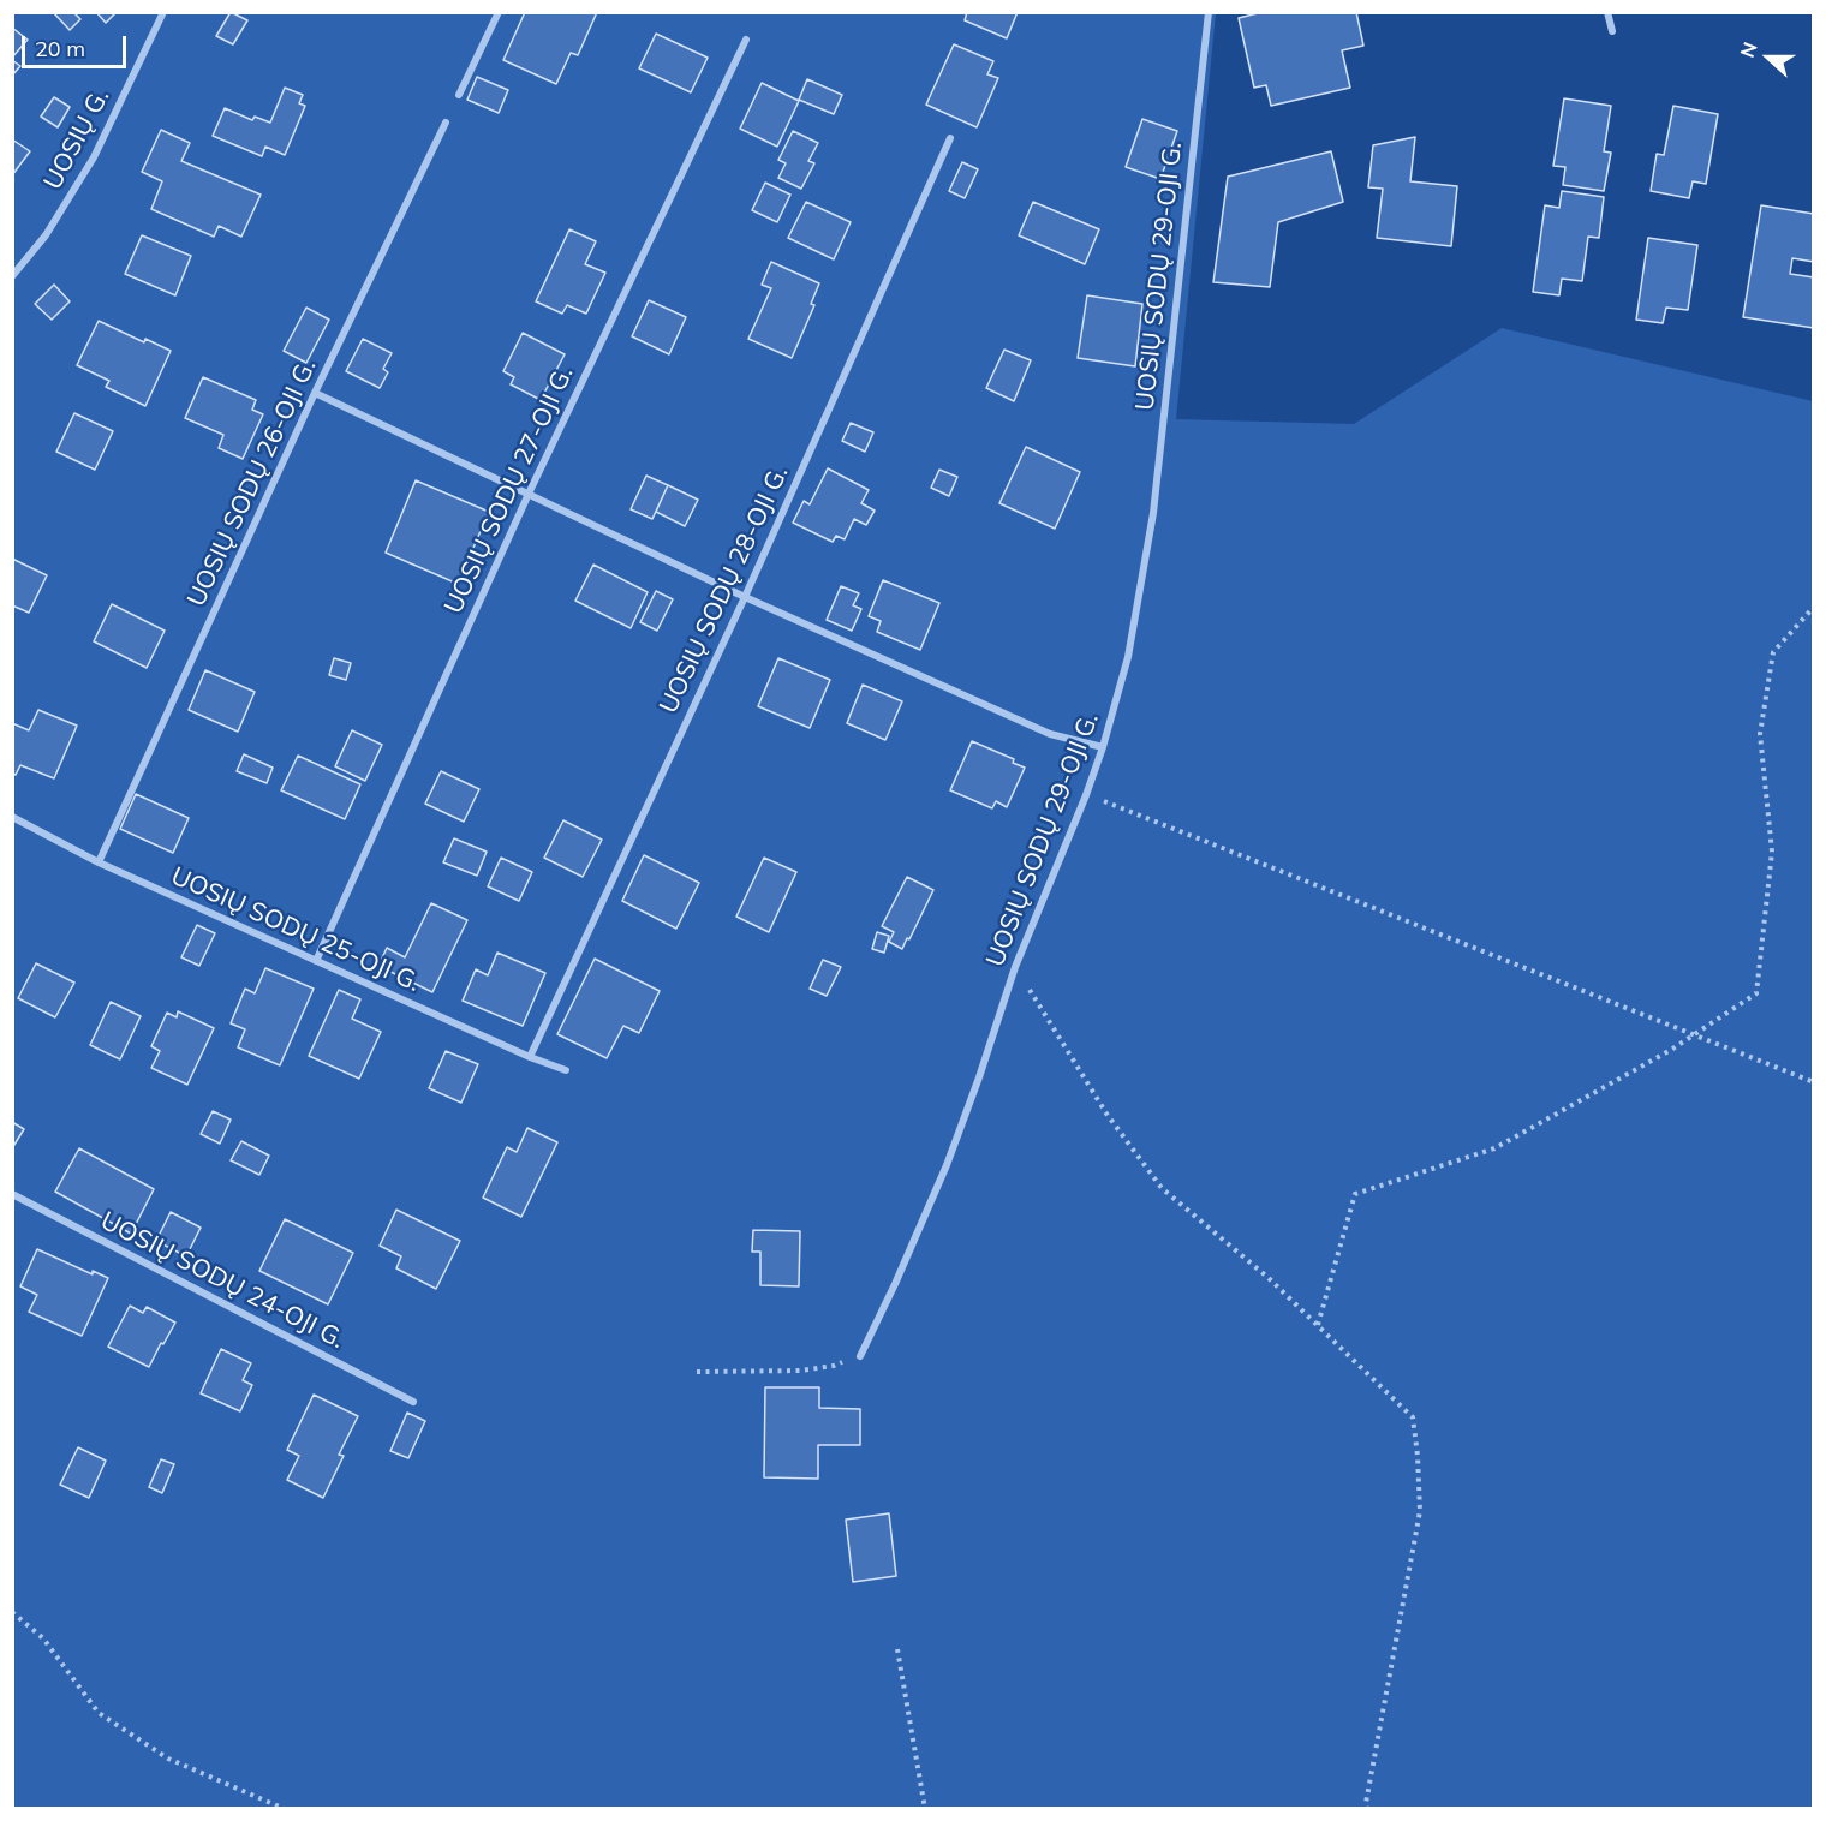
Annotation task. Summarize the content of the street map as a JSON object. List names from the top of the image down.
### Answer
{
  "streets": {
    "street": [
      "UOSIŲ G.",
      "UOSIŲ SODŲ 29-OJI G.",
      "UOSIŲ SODŲ 26-OJI G.",
      "UOSIŲ SODŲ 27-OJI G.",
      "UOSIŲ SODŲ 28-OJI G.",
      "UOSIŲ SODŲ 25-OJI G.",
      "UOSIŲ SODŲ 24-OJI G."
    ]
  },
  "crossings": [
    ["UOSIŲ SODŲ 26-OJI G.", "UOSIŲ SODŲ 25-OJI G."],
    ["UOSIŲ SODŲ 27-OJI G.", "UOSIŲ SODŲ 25-OJI G."],
    ["UOSIŲ SODŲ 28-OJI G.", "UOSIŲ SODŲ 25-OJI G."]
  ],
  "scale_bar": "20 m",
  "north": "left"
}
